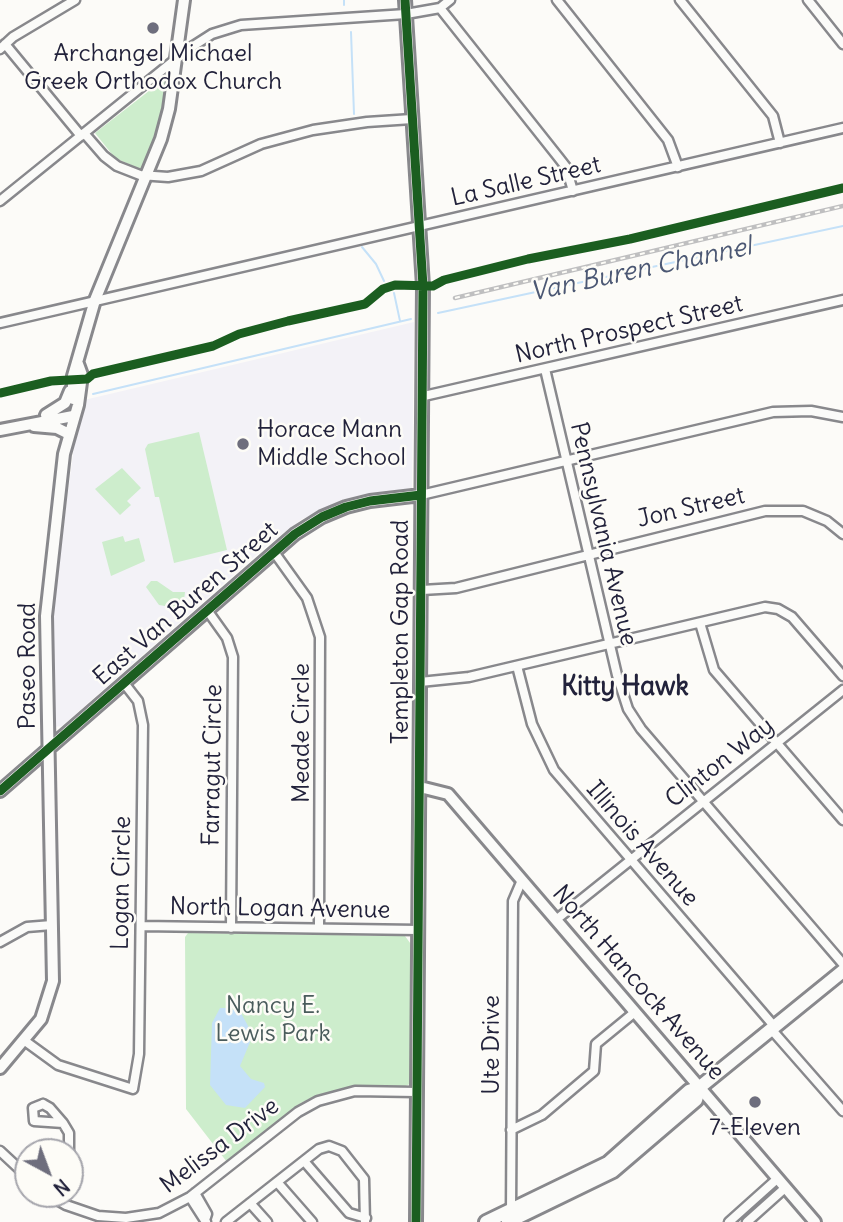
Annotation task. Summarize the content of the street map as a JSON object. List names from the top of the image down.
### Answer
{
  "streets": {
    "street": [
      "La Salle Street",
      "North Prospect Street",
      "Jon Street",
      "Pennsylvania Avenue",
      "East Van Buren Street",
      "Templeton Gap Road",
      "Paseo Road",
      "Meade Circle",
      "Clinton Way",
      "Farragut Circle",
      "Illinois Avenue",
      "Logan Circle",
      "North Logan Avenue",
      "North Hancock Avenue",
      "Ute Drive",
      "Melissa Drive"
    ]
  },
  "crossings": [
    ["La Salle Street", "Templeton Gap Road"],
    ["La Salle Street", "Paseo Road"],
    ["North Prospect Street", "Pennsylvania Avenue"],
    ["North Prospect Street", "Templeton Gap Road"],
    ["Jon Street", "Pennsylvania Avenue"],
    ["Jon Street", "Templeton Gap Road"],
    ["Pennsylvania Avenue", "Clinton Way"],
    ["East Van Buren Street", "Templeton Gap Road"],
    ["East Van Buren Street", "Paseo Road"],
    ["East Van Buren Street", "Meade Circle"],
    ["East Van Buren Street", "Farragut Circle"],
    ["East Van Buren Street", "Logan Circle"],
    ["Templeton Gap Road", "North Logan Avenue"],
    ["Templeton Gap Road", "North Hancock Avenue"],
    ["Templeton Gap Road", "Melissa Drive"],
    ["Paseo Road", "Logan Circle"],
    ["Meade Circle", "North Logan Avenue"],
    ["Clinton Way", "Illinois Avenue"],
    ["Clinton Way", "North Hancock Avenue"],
    ["Farragut Circle", "North Logan Avenue"],
    ["Logan Circle", "North Logan Avenue"],
    ["North Hancock Avenue", "Ute Drive"]
  ],
  "districts": ["Kitty Hawk"],
  "water": ["Van Buren Channel"],
  "parks": ["Nancy E. Lewis Park"],
  "places": ["Archangel Michael Greek Orthodox Church", "Horace Mann Middle School", "7-Eleven"],
  "north": "bottom right"
}
